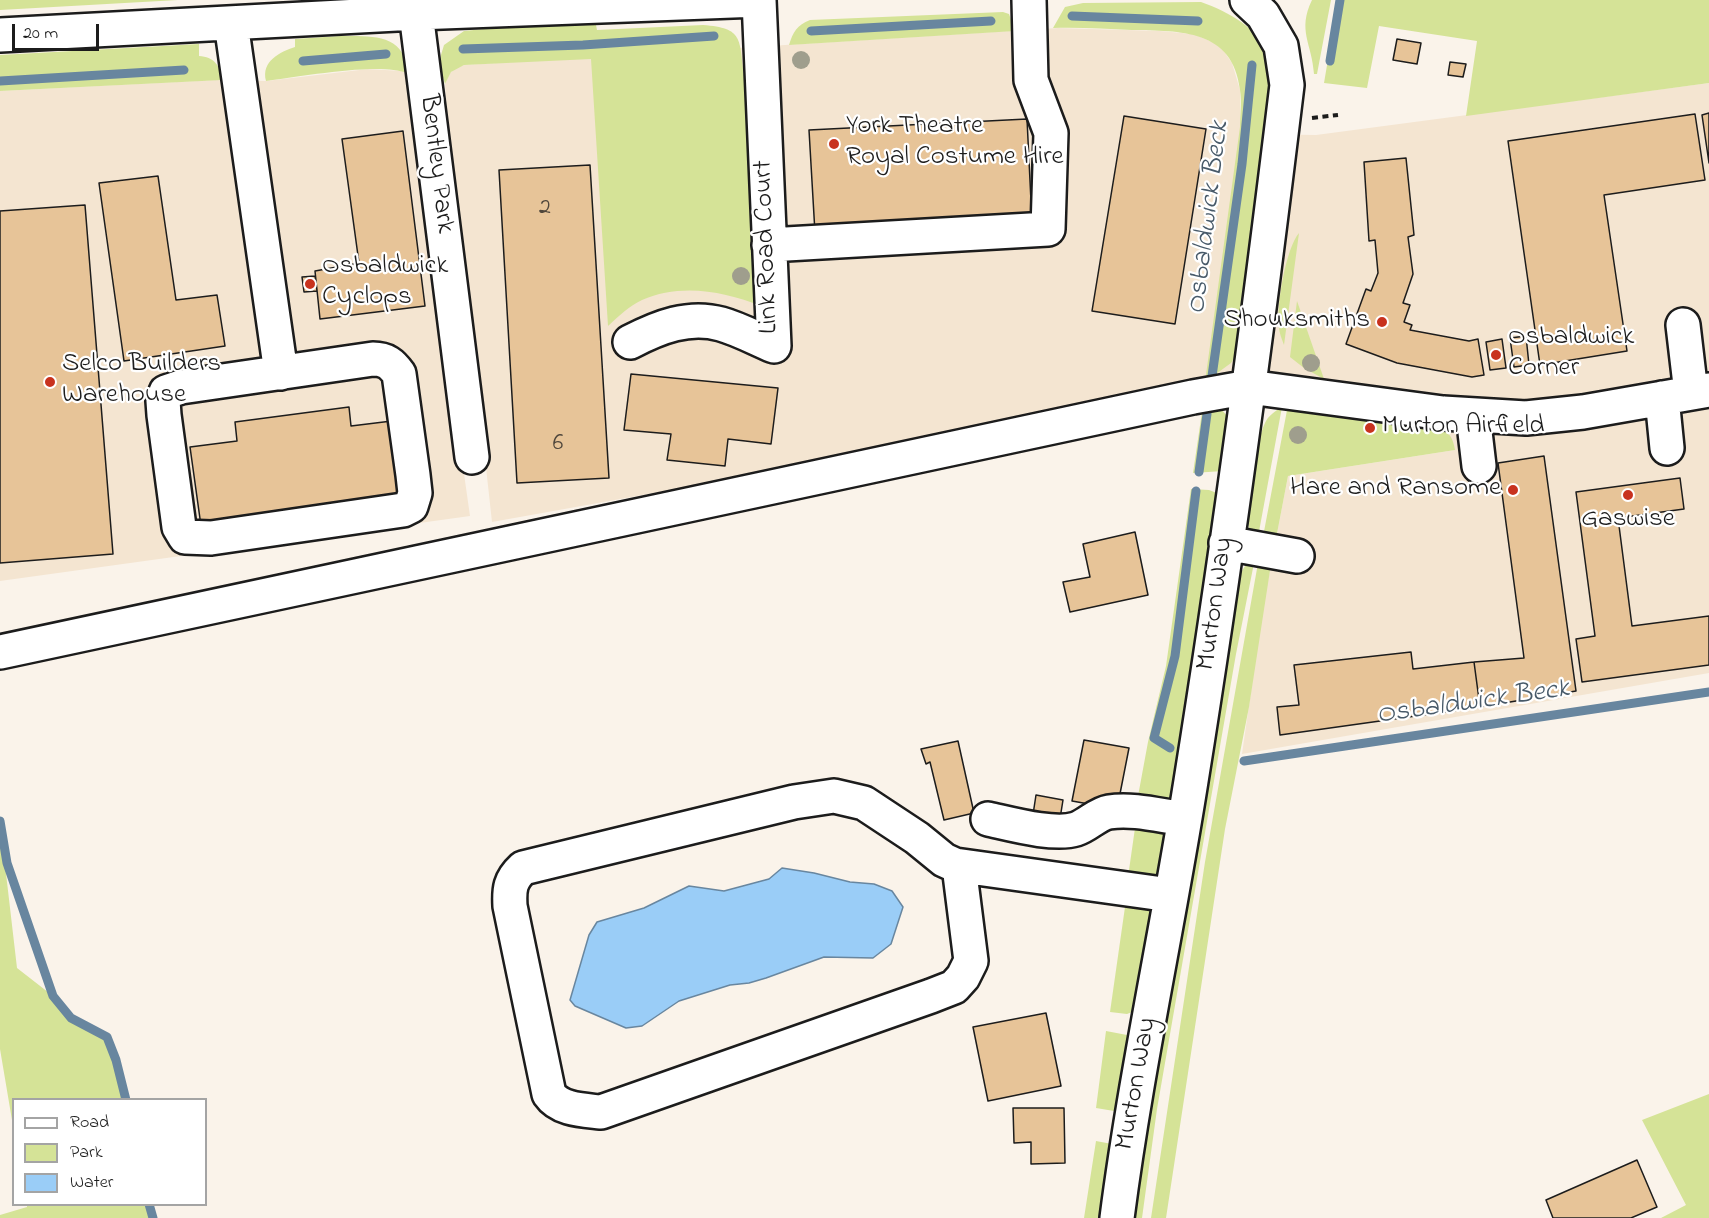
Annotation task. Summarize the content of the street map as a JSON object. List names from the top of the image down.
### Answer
{
  "streets": {
    "street": ["Bentley Park", "Link Road Court", "Murton Way"]
  },
  "water": ["Osbaldwick Beck"],
  "places": [
    "York Theatre Royal Costume Hire",
    "Osbaldwick Cyclops",
    "Shouksmiths",
    "Osbaldwick Corner",
    "Selco Builders Warehouse",
    "Murton Airfield",
    "Hare and Ransome",
    "Gaswise"
  ],
  "house_numbers": ["2", "6"],
  "legend": ["Road", "Park", "Water"],
  "scale_bar": "20 m"
}
